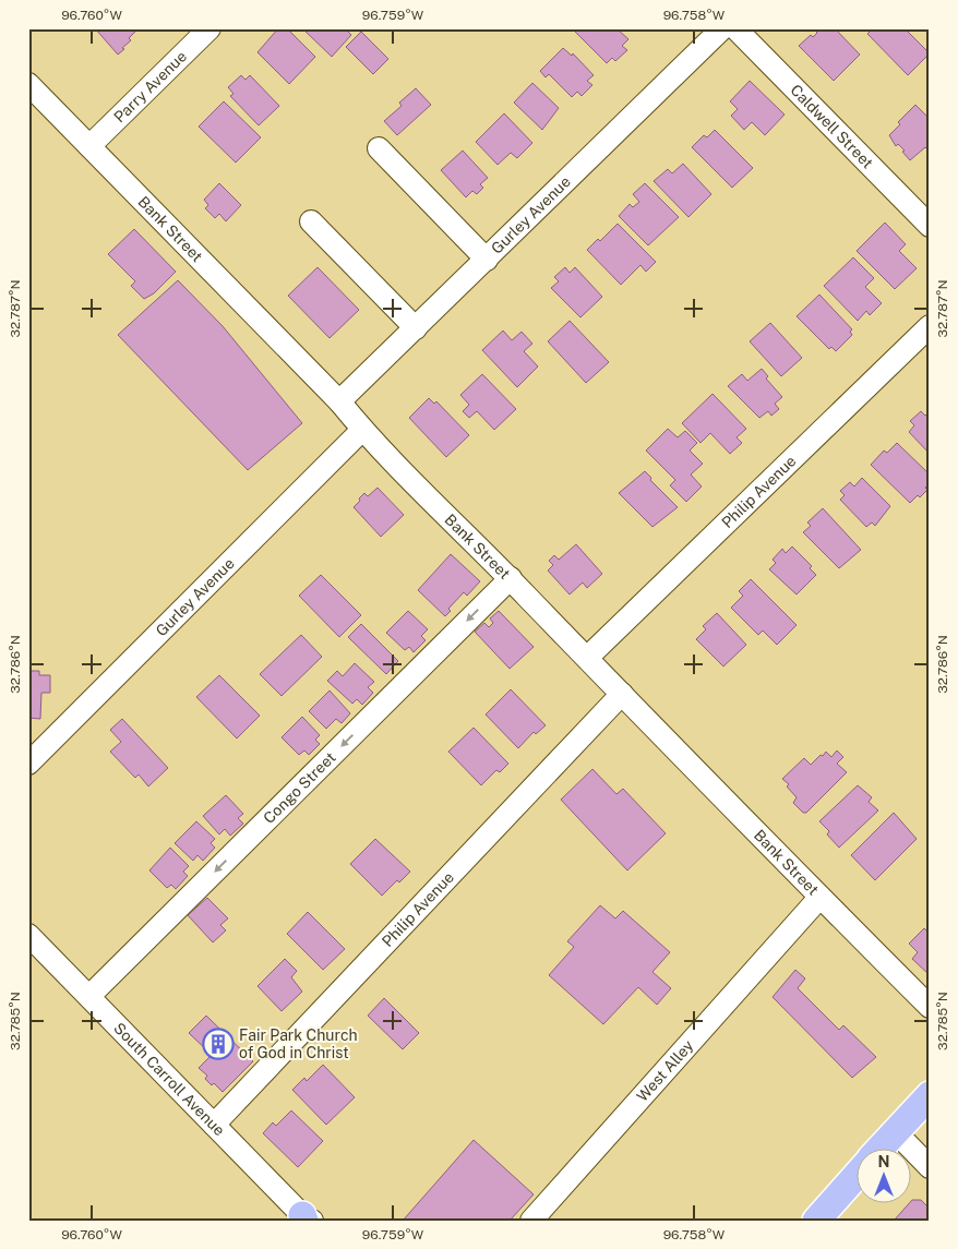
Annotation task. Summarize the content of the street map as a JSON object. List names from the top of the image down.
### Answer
{
  "streets": {
    "street": [
      "Parry Avenue",
      "Caldwell Street",
      "Gurley Avenue",
      "Bank Street",
      "Philip Avenue",
      "Congo Street",
      "West Alley",
      "South Carroll Avenue"
    ]
  },
  "crossings": [
    ["Parry Avenue", "Bank Street"],
    ["Gurley Avenue", "Bank Street"],
    ["Bank Street", "Philip Avenue"],
    ["Bank Street", "Congo Street"],
    ["Bank Street", "West Alley"],
    ["Philip Avenue", "South Carroll Avenue"],
    ["Congo Street", "South Carroll Avenue"]
  ],
  "one_way": ["Congo Street"],
  "places": {
    "building": ["Fair Park Church of God in Christ"]
  },
  "north": "top",
  "coordinates": [
    "96.760°W",
    "96.759°W",
    "96.758°W",
    "32.787°N",
    "32.786°N",
    "32.785°N"
  ]
}
